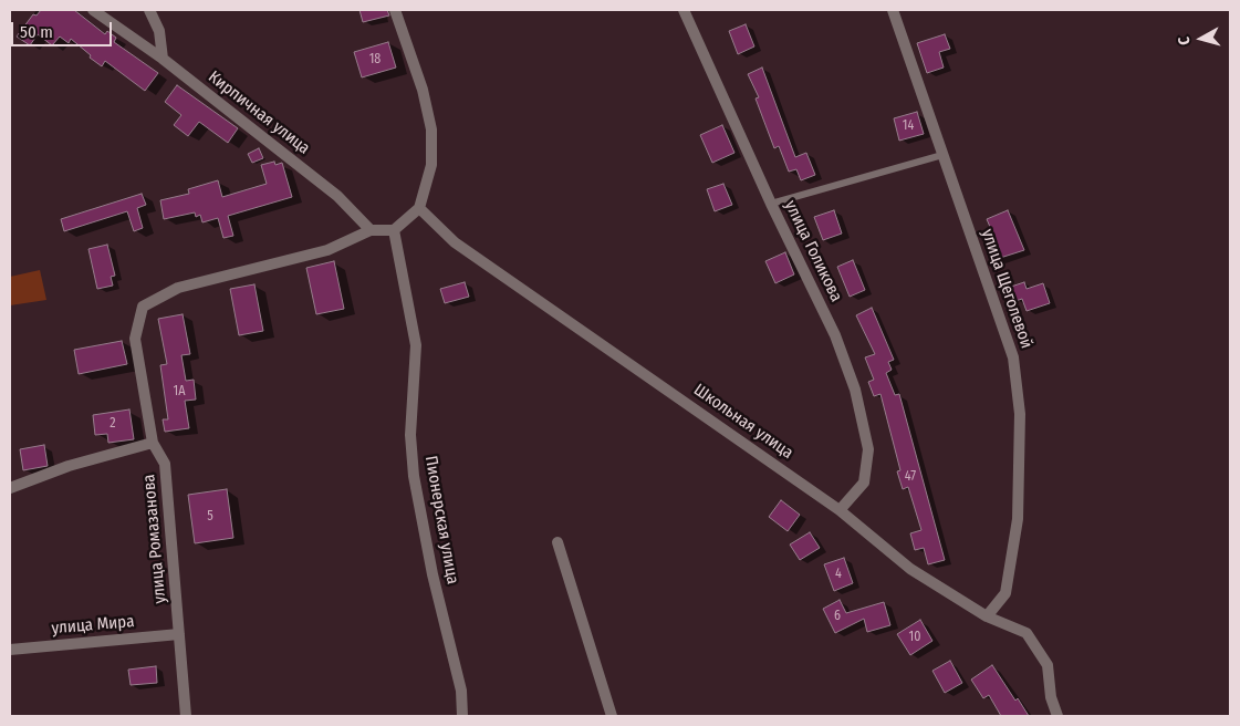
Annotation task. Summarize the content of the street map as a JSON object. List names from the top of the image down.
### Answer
{
  "streets": {
    "street": [
      "Кирпичная улица",
      "улица Голикова",
      "улица Щеголевой",
      "Школьная улица",
      "Пионерская улица",
      "улица Ромазанова",
      "улица Мира"
    ]
  },
  "crossings": [
    ["Кирпичная улица", "улица Ромазанова"],
    ["улица Голикова", "Школьная улица"],
    ["улица Щеголевой", "Школьная улица"],
    ["улица Ромазанова", "улица Мира"]
  ],
  "house_numbers": [
    "18",
    "14",
    "1А",
    "2",
    "47",
    "5",
    "4",
    "6",
    "10"
  ],
  "scale_bar": "50 m",
  "north": "left"
}
